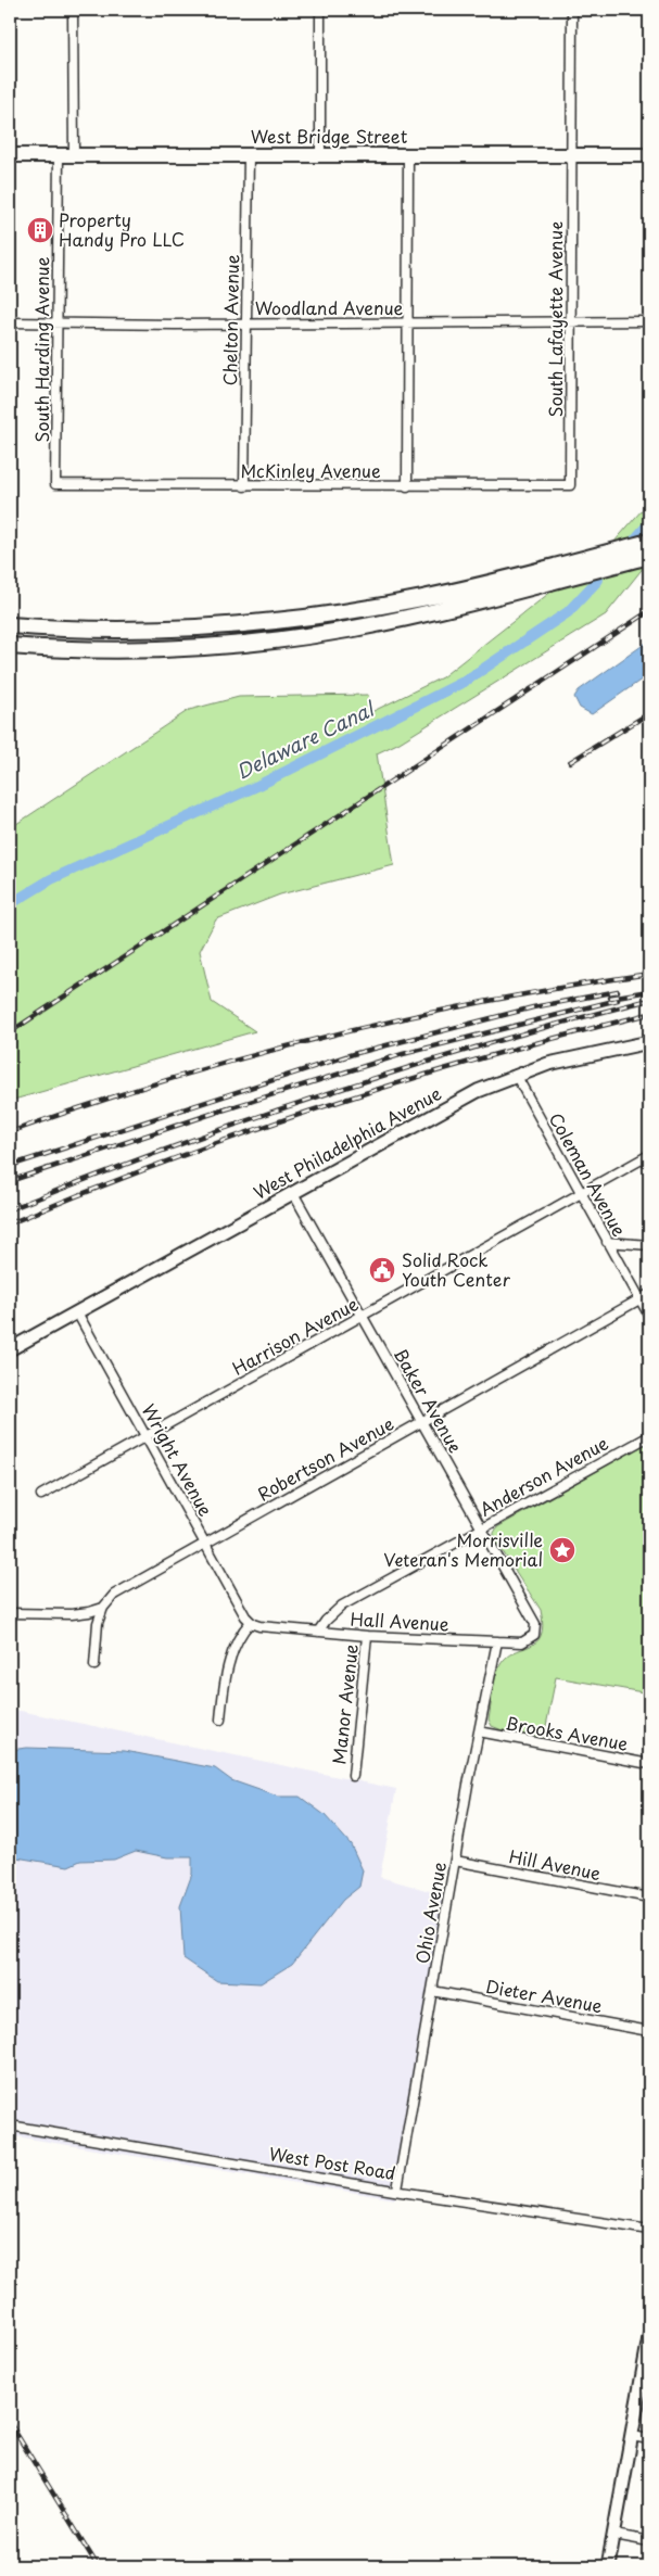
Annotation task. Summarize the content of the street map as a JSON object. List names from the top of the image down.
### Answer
{
  "streets": {
    "main road": ["West Bridge Street", "West Philadelphia Avenue"],
    "street": [
      "Woodland Avenue",
      "South Lafayette Avenue",
      "Chelton Avenue",
      "South Harding Avenue",
      "McKinley Avenue",
      "Coleman Avenue",
      "Harrison Avenue",
      "Baker Avenue",
      "Robertson Avenue",
      "Wright Avenue",
      "Anderson Avenue",
      "Hall Avenue",
      "Manor Avenue",
      "Brooks Avenue",
      "Hill Avenue",
      "Ohio Avenue",
      "Dieter Avenue",
      "West Post Road"
    ]
  },
  "crossings": [
    ["West Bridge Street", "South Lafayette Avenue"],
    ["West Bridge Street", "Chelton Avenue"],
    ["West Bridge Street", "South Harding Avenue"],
    ["Woodland Avenue", "South Lafayette Avenue"],
    ["Woodland Avenue", "Chelton Avenue"],
    ["Woodland Avenue", "South Harding Avenue"],
    ["South Lafayette Avenue", "McKinley Avenue"],
    ["Chelton Avenue", "McKinley Avenue"],
    ["South Harding Avenue", "McKinley Avenue"],
    ["West Philadelphia Avenue", "Coleman Avenue"],
    ["West Philadelphia Avenue", "Baker Avenue"],
    ["West Philadelphia Avenue", "Wright Avenue"],
    ["Coleman Avenue", "Harrison Avenue"],
    ["Coleman Avenue", "Robertson Avenue"],
    ["Harrison Avenue", "Baker Avenue"],
    ["Harrison Avenue", "Wright Avenue"],
    ["Baker Avenue", "Robertson Avenue"],
    ["Baker Avenue", "Anderson Avenue"],
    ["Baker Avenue", "Hall Avenue"],
    ["Robertson Avenue", "Wright Avenue"],
    ["Wright Avenue", "Hall Avenue"],
    ["Anderson Avenue", "Hall Avenue"],
    ["Hall Avenue", "Manor Avenue"],
    ["Hall Avenue", "Ohio Avenue"],
    ["Brooks Avenue", "Ohio Avenue"],
    ["Hill Avenue", "Ohio Avenue"],
    ["Ohio Avenue", "Dieter Avenue"],
    ["Ohio Avenue", "West Post Road"]
  ],
  "water": ["Delaware Canal"],
  "places": {
    "building": ["Property Handy Pro LLC"],
    "public building": ["Solid Rock Youth Center"],
    "place": ["Morrisville Veteran's Memorial"]
  }
}
